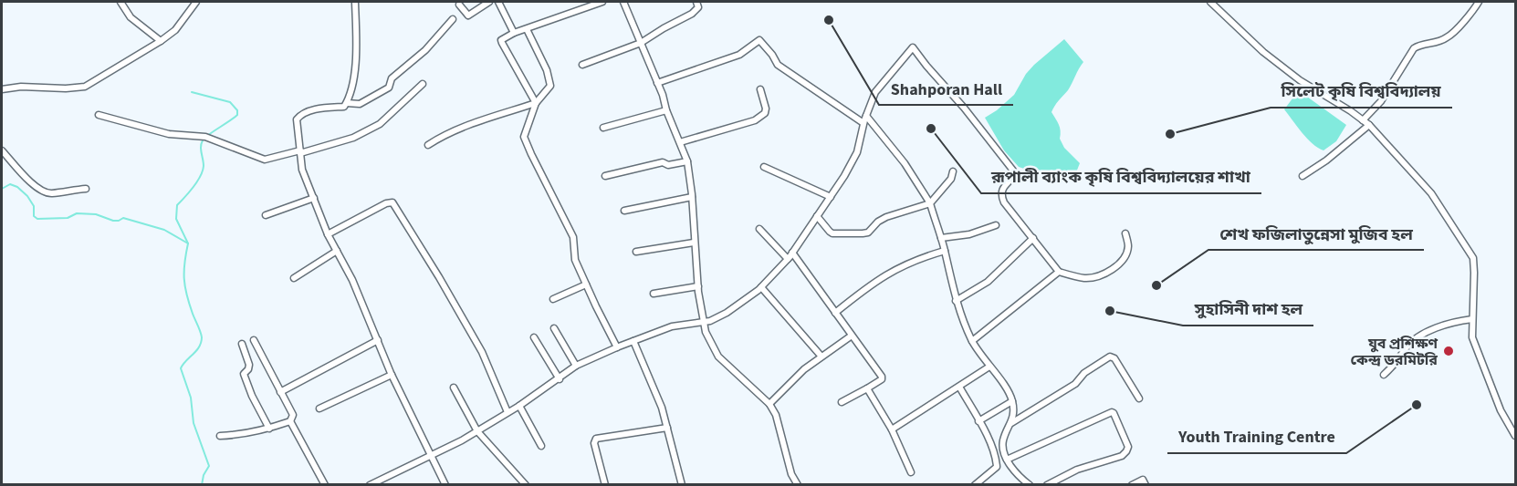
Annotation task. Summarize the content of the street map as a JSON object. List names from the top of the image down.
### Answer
{
  "places": [
    "Shahporan Hall",
    "রূপালী ব্যাংক কৃষি বিশ্ববিদ্যালয়ের শাখা",
    "সিলেট কৃষি বিশ্ববিদ্যালয়",
    "শেখ ফজিলাতুন্নেসা মুজিব হল",
    "সুহাসিনী দাশ হল",
    "যুব প্রশিক্ষণ কেন্দ্র ডরমিটরি",
    "Youth Training Centre"
  ]
}
